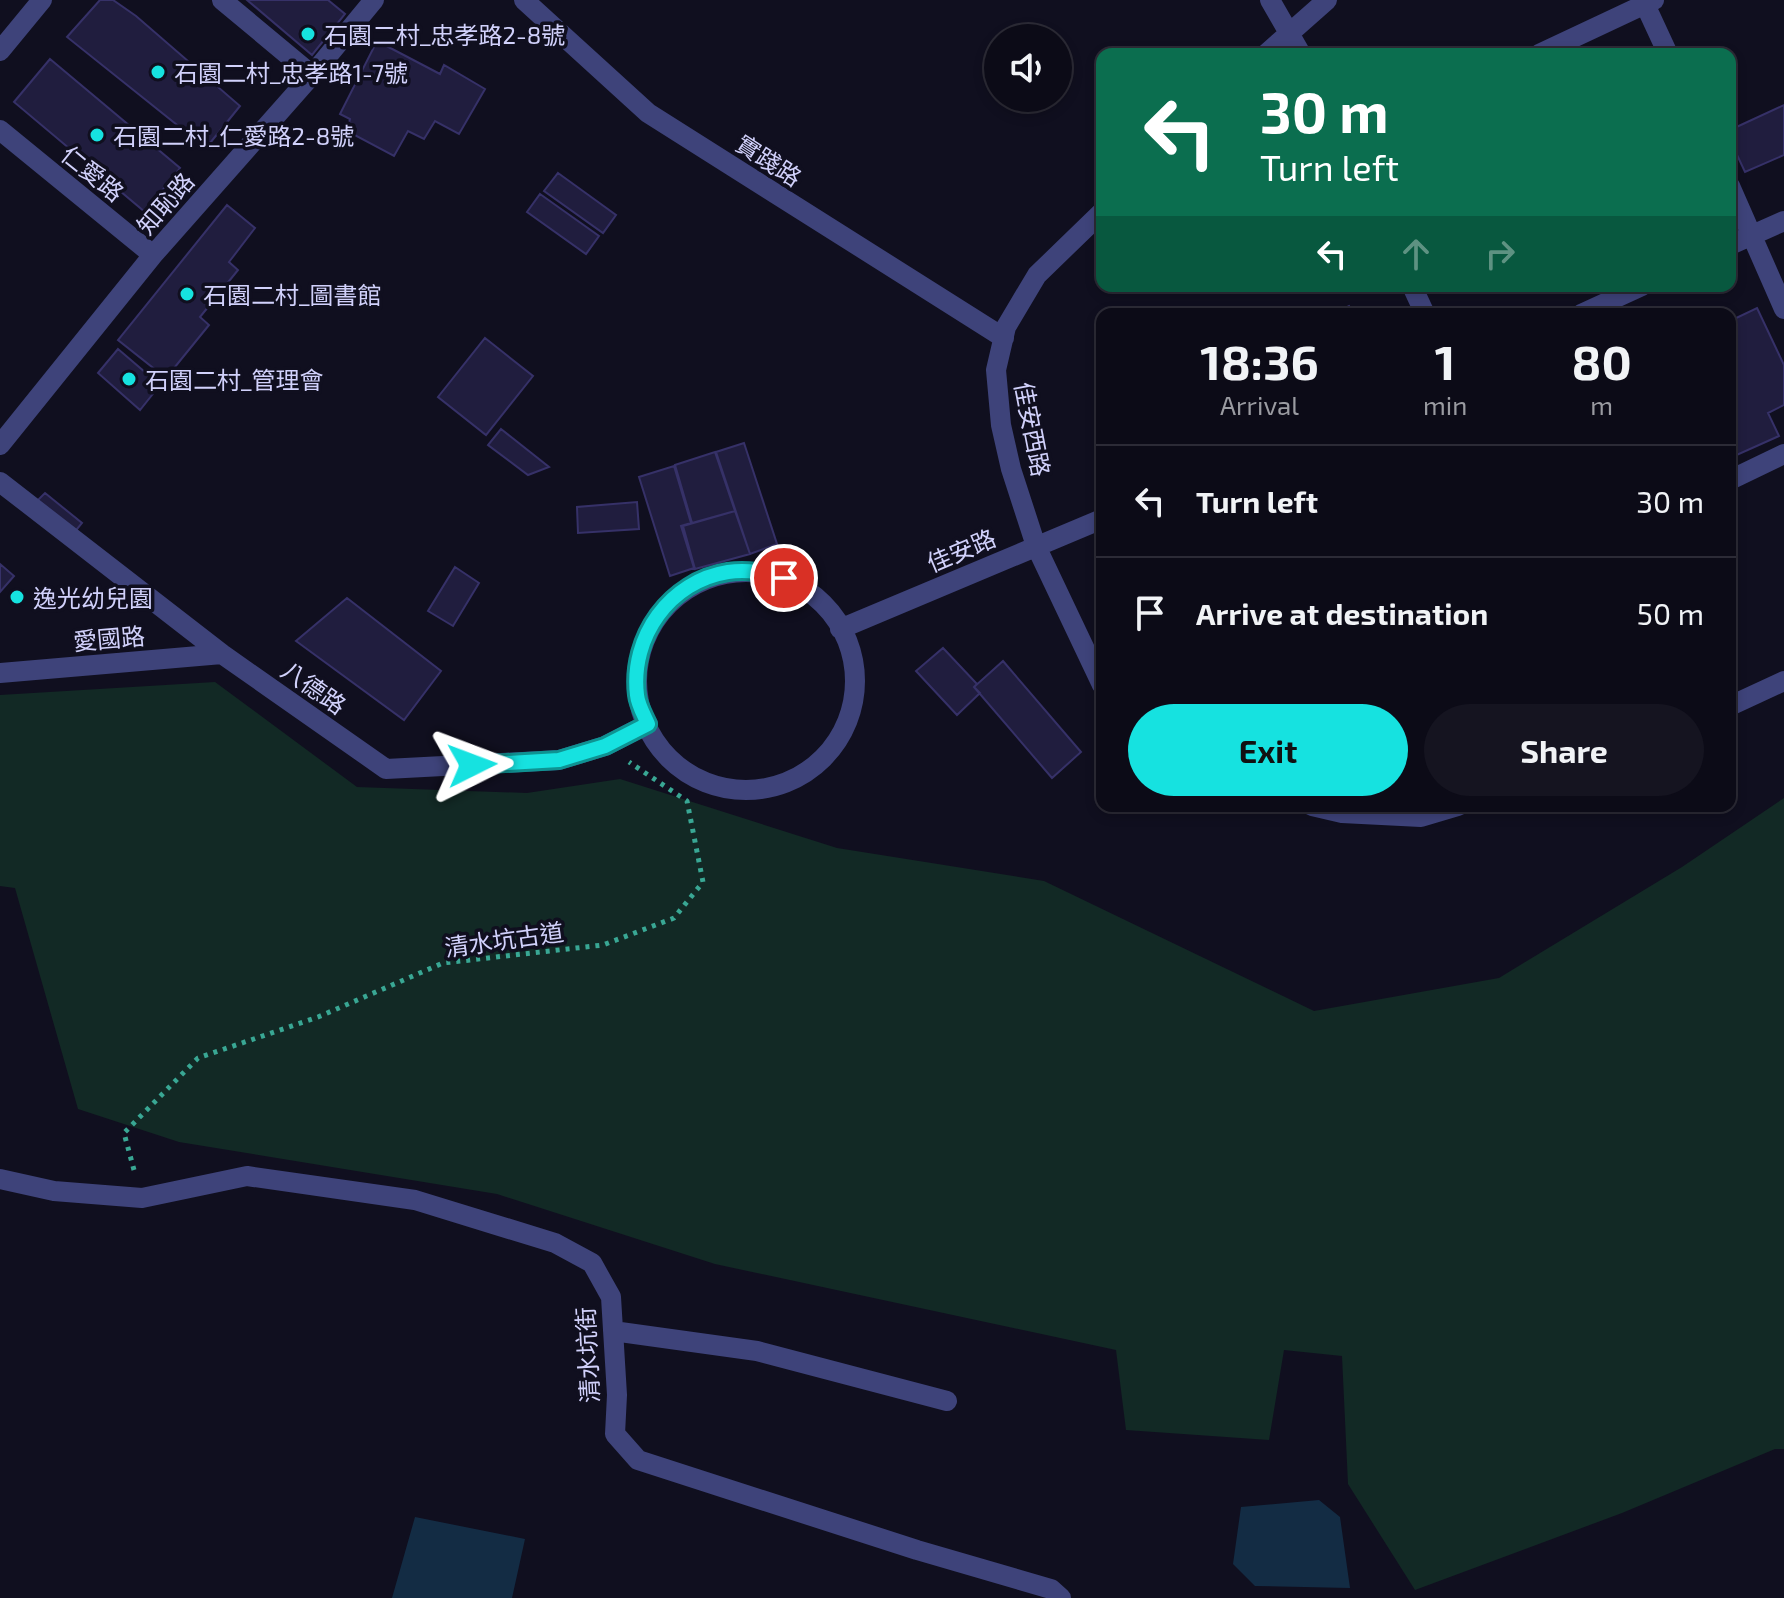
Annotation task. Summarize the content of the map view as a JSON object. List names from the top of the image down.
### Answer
{
  "streets": {
    "lane": [
      "實踐路",
      "仁愛路",
      "知恥路",
      "佳安西路",
      "佳安路",
      "愛國路",
      "八德路",
      "清水坑街"
    ],
    "path": ["清水坑古道"]
  },
  "crossings": [
    ["實踐路", "佳安西路"],
    ["仁愛路", "知恥路"],
    ["佳安西路", "佳安路"],
    ["佳安路", "八德路"],
    ["愛國路", "八德路"],
    ["八德路", "清水坑古道"],
    ["清水坑古道", "清水坑街"]
  ],
  "places": [
    "石園二村_忠孝路2-8號",
    "石園二村_忠孝路1-7號",
    "石園二村_仁愛路2-8號",
    "石園二村_圖書館",
    "石園二村_管理會",
    "逸光幼兒園"
  ],
  "page": {
    "turn": ["30 m", "Turn left"],
    "eta": [
      "18:36",
      "Arrival",
      "1",
      "min",
      "80",
      "m"
    ],
    "list": [
      {
        "name": "Turn left",
        "value": "30 m"
      },
      {
        "name": "Arrive at destination",
        "value": "50 m"
      }
    ],
    "buttons": ["Exit", "Share"]
  }
}
